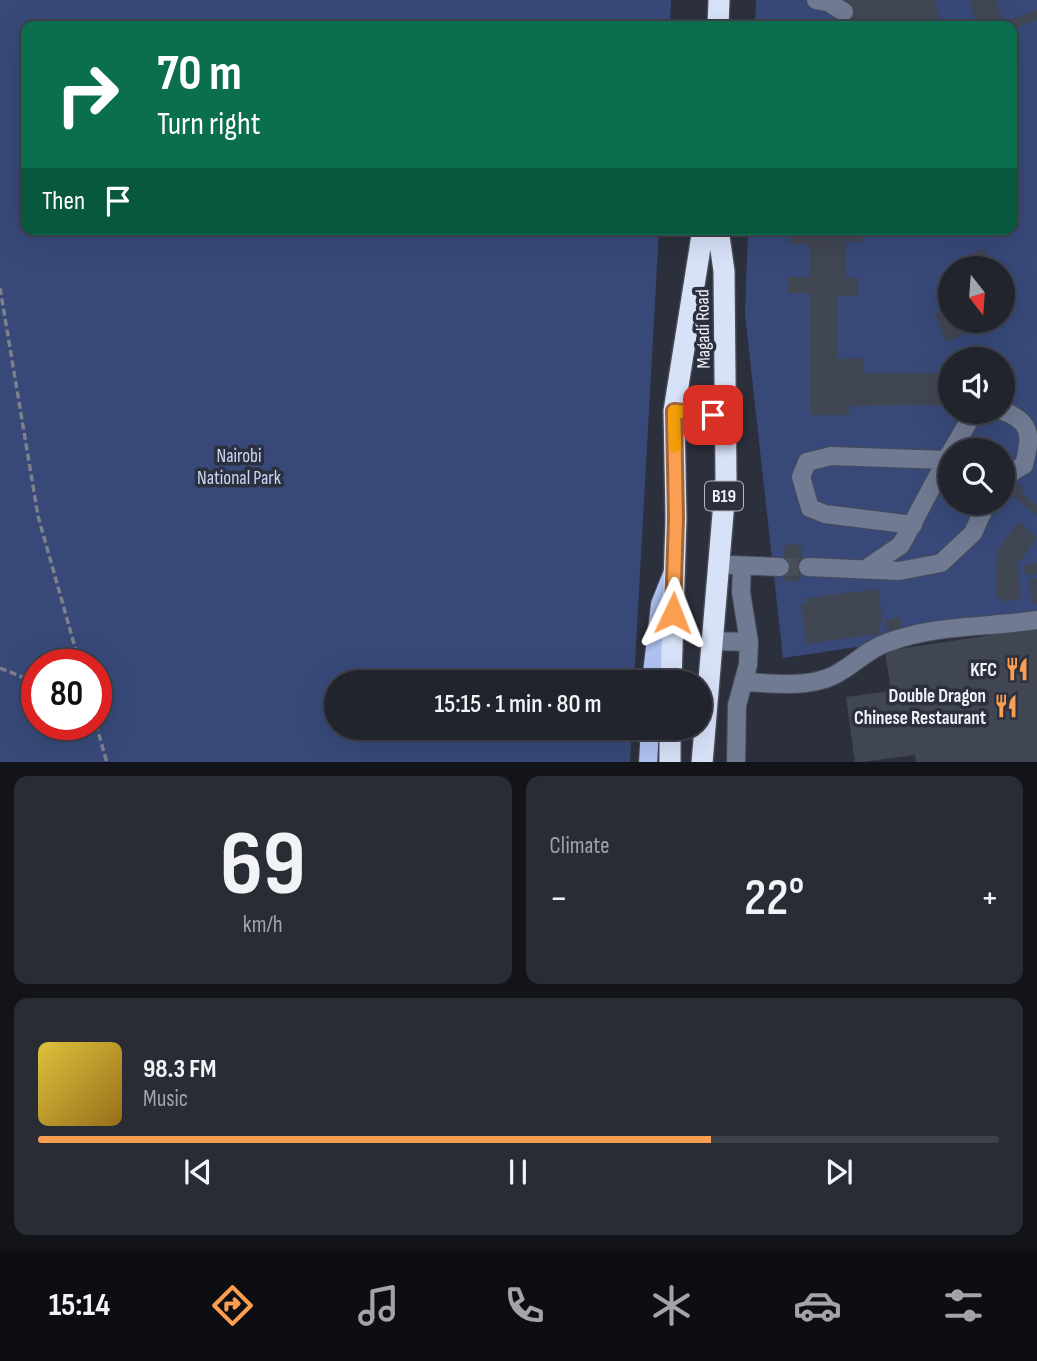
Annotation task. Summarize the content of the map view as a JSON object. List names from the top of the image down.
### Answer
{
  "streets": {
    "highway": ["Magadi Road", "B19"]
  },
  "parks": ["Nairobi National Park"],
  "places": {
    "restaurant": ["KFC", "Double Dragon Chinese Restaurant"]
  },
  "north": "bottom",
  "page": {
    "turn": ["70 m", "Turn right"],
    "then": "Then",
    "limit": "80",
    "trip": "15:15 · 1 min · 80 m",
    "tile": [
      ["69", "km/h"],
      "Climate"
    ],
    "heat": ["−", "22°", "+"],
    "song": ["98.3 FM", "Music"],
    "tabs": "15:14"
  }
}
